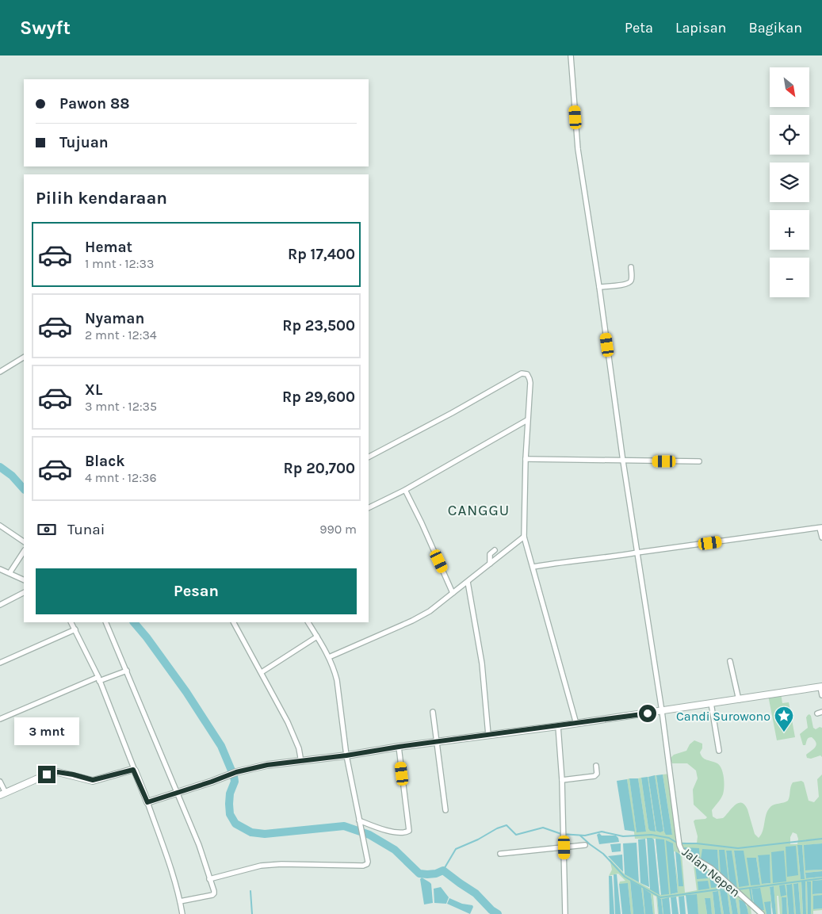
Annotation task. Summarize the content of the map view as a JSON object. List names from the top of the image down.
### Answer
{
  "streets": {
    "street": ["Jalan Nepen"]
  },
  "districts": ["CANGGU"],
  "places": {
    "place": ["Candi Surowono"]
  },
  "north": "bottom right",
  "page": {
    "header": "Swyft",
    "nav": ["Peta", "Lapisan", "Bagikan"],
    "map_buttons": ["+", "−"],
    "banner": ["Pawon 88", "Tujuan"],
    "heading": "Pilih kendaraan",
    "list": [
      {
        "name": "Hemat",
        "note": "1 mnt · 12:33",
        "value": "Rp 17,400"
      },
      {
        "name": "Nyaman",
        "note": "2 mnt · 12:34",
        "value": "Rp 23,500"
      },
      {
        "name": "XL",
        "note": "3 mnt · 12:35",
        "value": "Rp 29,600"
      },
      {
        "name": "Black",
        "note": "4 mnt · 12:36",
        "value": "Rp 20,700"
      }
    ],
    "pay": ["Tunai", "990 m"],
    "buttons": "Pesan",
    "bubble": "3 mnt"
  }
}
